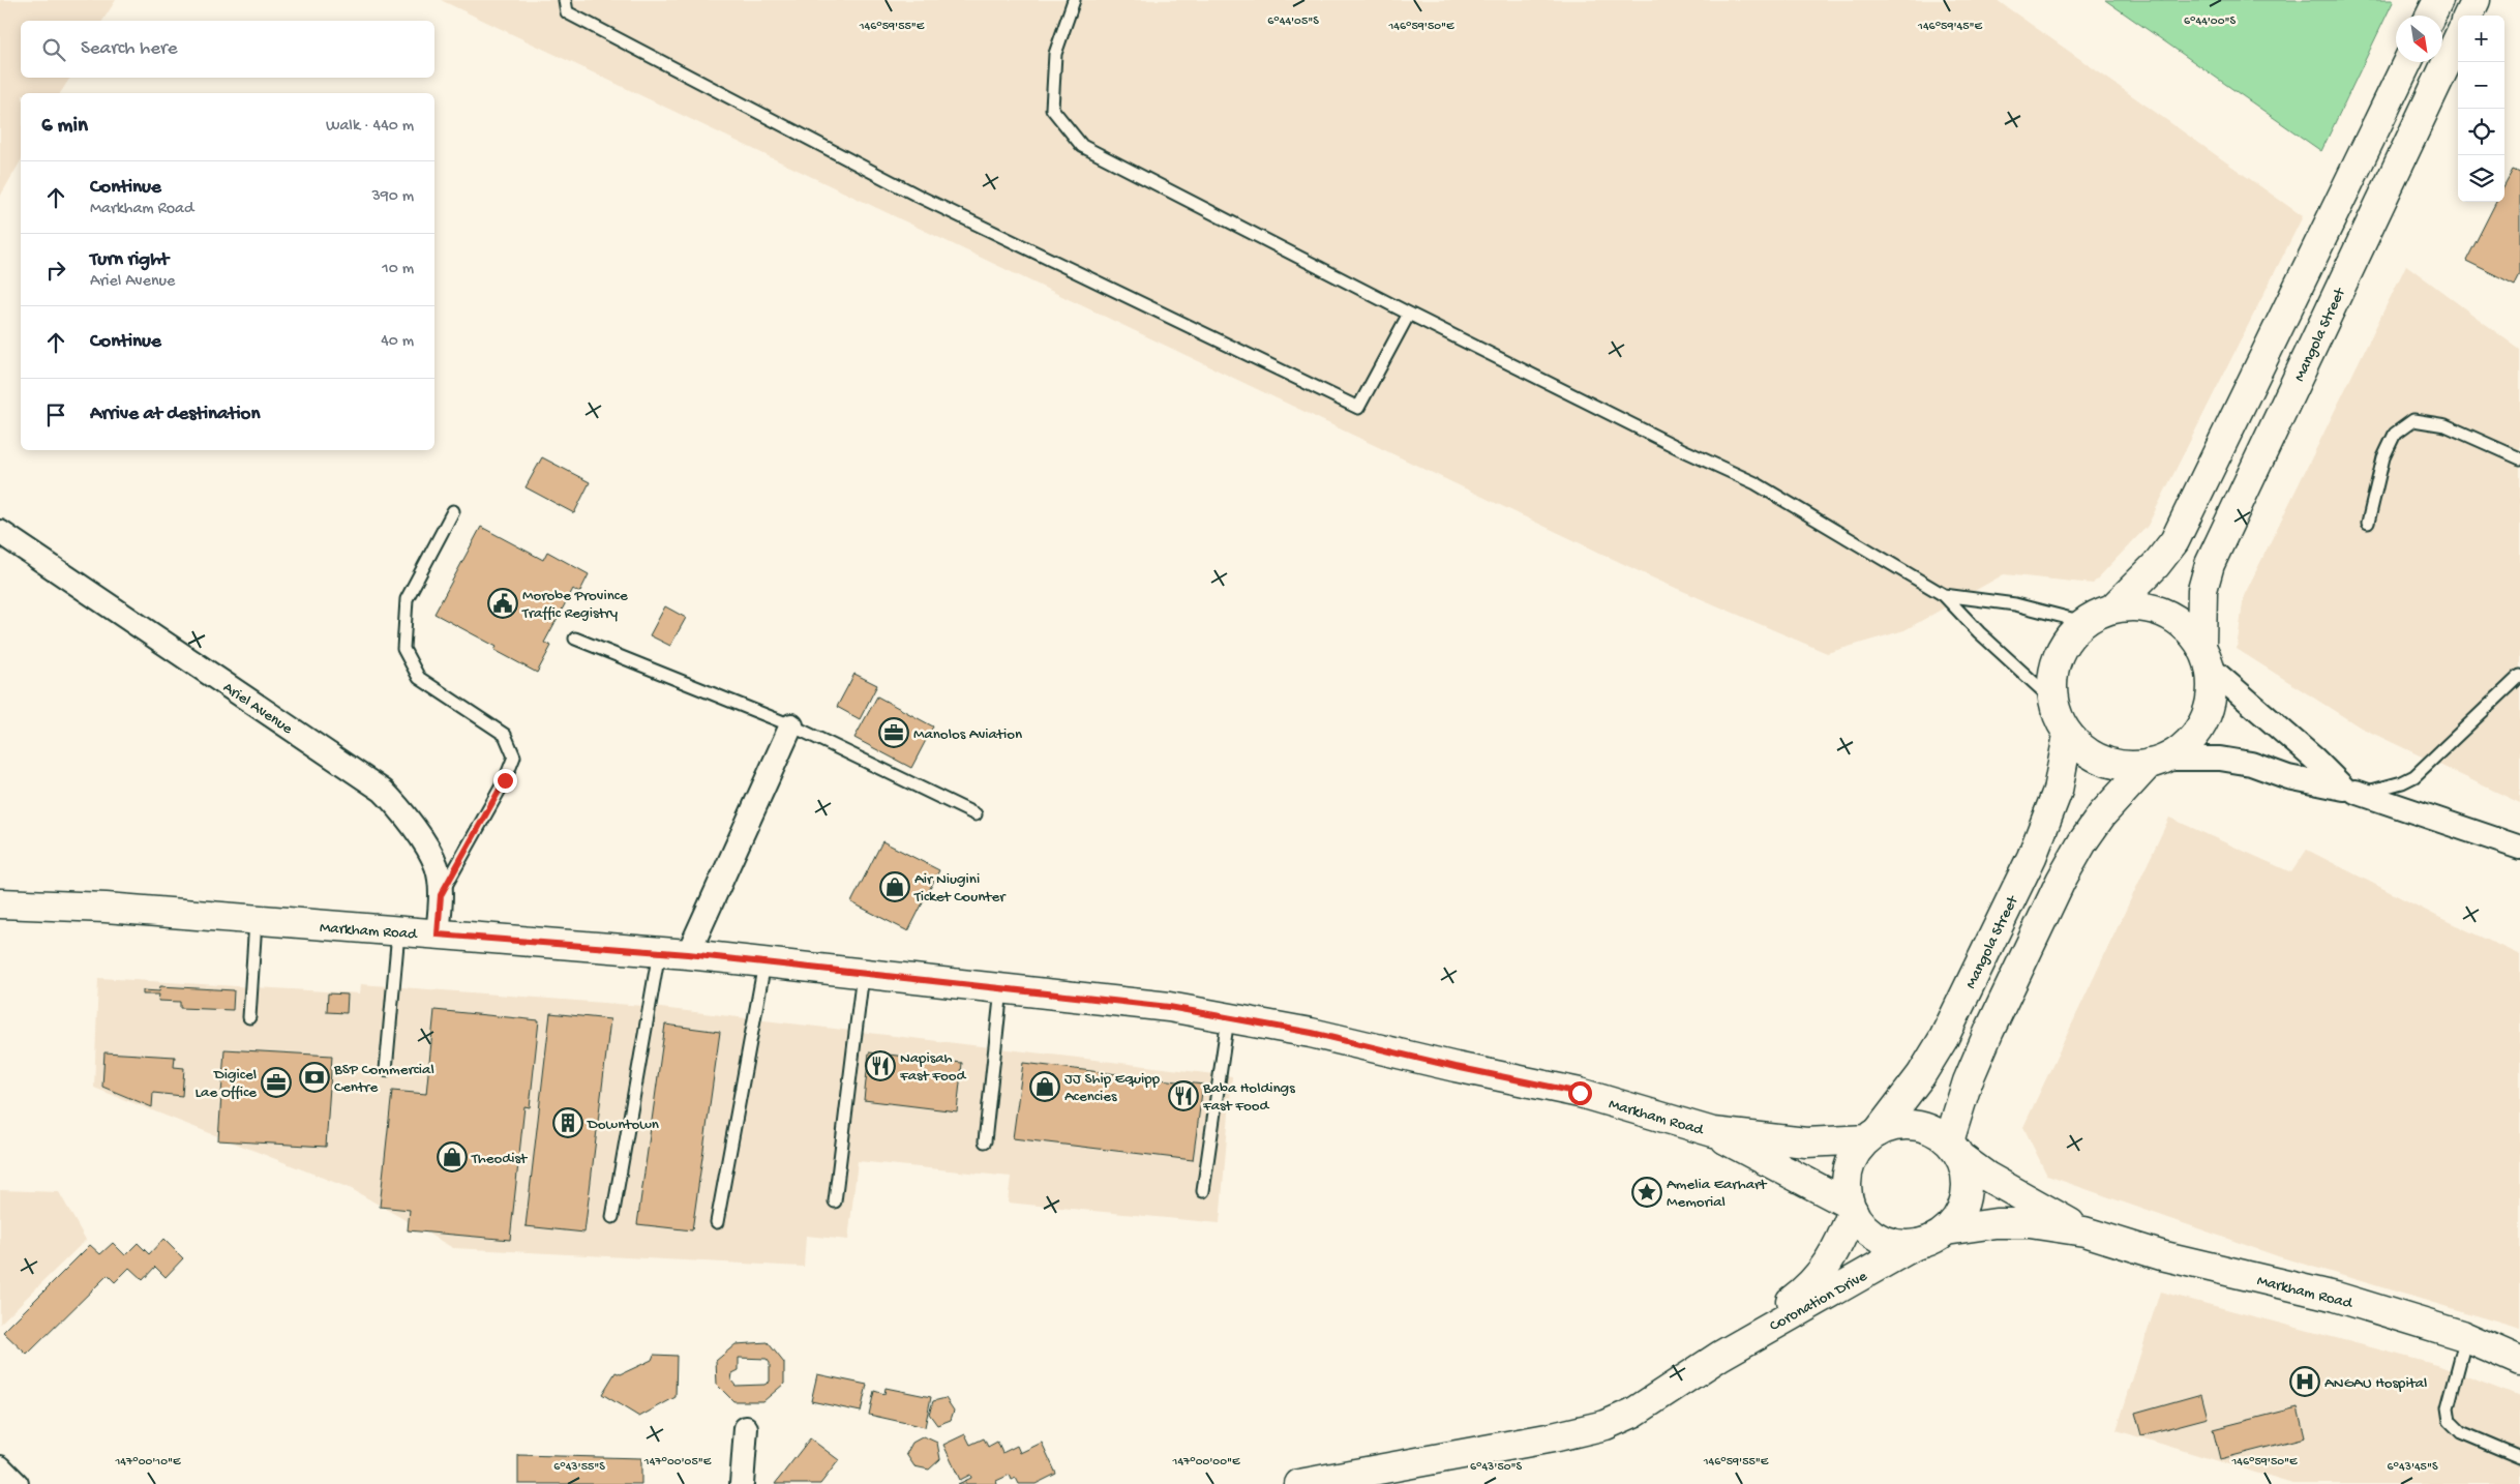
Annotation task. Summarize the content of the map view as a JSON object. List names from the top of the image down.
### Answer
{
  "streets": {
    "main road": ["Mangola Street", "Markham Road", "Coronation Drive"],
    "street": ["Ariel Avenue"]
  },
  "crossings": [
    ["Mangola Street", "Markham Road"],
    ["Mangola Street", "Coronation Drive"],
    ["Ariel Avenue", "Markham Road"],
    ["Markham Road", "Coronation Drive"]
  ],
  "places": {
    "public building": ["Morobe Province Traffic Registry"],
    "office": ["Manolos Aviation", "Digicel Lae Office"],
    "shop": ["Air Niugini Ticket Counter", "JJ Ship Equipp Acencies", "Theodist"],
    "restaurant": ["Napisah Fast Food", "Baba Holdings Fast Food"],
    "bank": ["BSP Commercial Centre"],
    "building": ["Downtown"],
    "place": ["Amelia Earhart Memorial"],
    "hospital": ["ANGAU Hospital"]
  },
  "north": "bottom right",
  "page": {
    "map_buttons": ["+", "−"],
    "search": "Search here",
    "heading": ["6 min", "Walk · 440 m"],
    "list": [
      ["Continue", "Markham Road", "390 m"],
      ["Turn right", "Ariel Avenue", "10 m"],
      ["Continue", "40 m"],
      "Arrive at destination"
    ]
  },
  "coordinates": [
    "6°44'05\"S",
    "6°44'00\"S",
    "146°59'55\"E",
    "146°59'50\"E",
    "146°59'45\"E",
    "147°00'10\"E",
    "147°00'05\"E",
    "147°00'00\"E",
    "6°43'55\"S",
    "6°43'50\"S",
    "6°43'45\"S"
  ]
}
